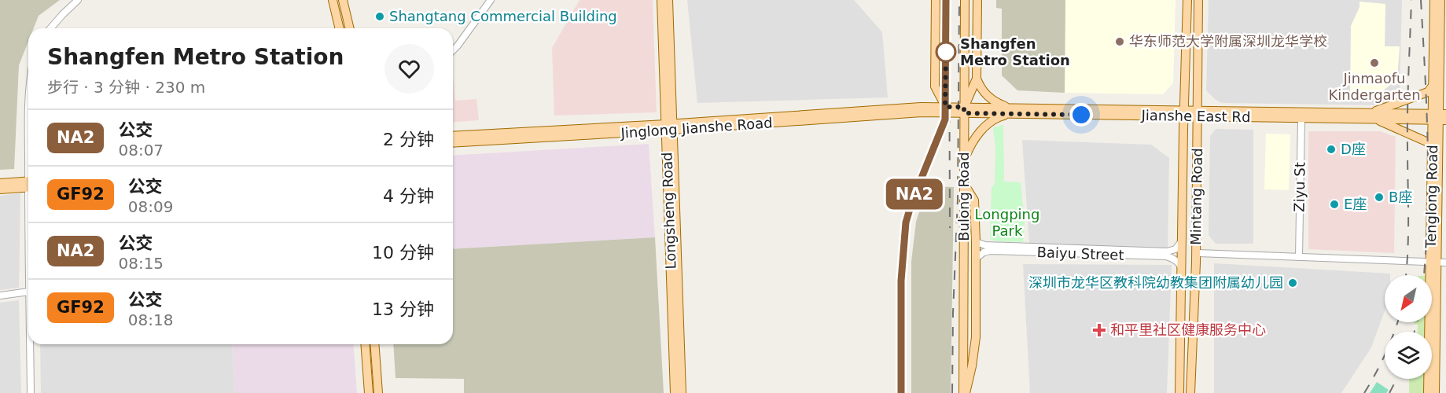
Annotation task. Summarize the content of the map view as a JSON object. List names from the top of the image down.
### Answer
{
  "streets": {
    "main road": [
      "Jianshe East Rd",
      "Jinglong Jianshe Road",
      "Bulong Road",
      "Mintang Road",
      "Tenglong Road",
      "Longsheng Road"
    ],
    "street": ["Ziyu St", "Baiyu Street"]
  },
  "crossings": [
    ["Jianshe East Rd", "Jinglong Jianshe Road"],
    ["Jianshe East Rd", "Ziyu St"],
    ["Jianshe East Rd", "Bulong Road"],
    ["Jianshe East Rd", "Mintang Road"],
    ["Jianshe East Rd", "Tenglong Road"],
    ["Jinglong Jianshe Road", "Longsheng Road"],
    ["Bulong Road", "Baiyu Street"],
    ["Mintang Road", "Baiyu Street"]
  ],
  "parks": ["Longping Park"],
  "places": {
    "other": [
      "Shangtang Commercial Building",
      "华东师范大学附属深圳龙华学校",
      "Shangfen Metro Station",
      "Jinmaofu Kindergarten",
      "D座",
      "B座",
      "E座",
      "深圳市龙华区教科院幼教集团附属幼儿园"
    ],
    "health": ["和平里社区健康服务中心"]
  },
  "lines": ["bus line NA2"],
  "north": "bottom left",
  "page": {
    "on_map": "NA2",
    "heading": ["Shangfen Metro Station", "步行 · 3 分钟 · 230 m"],
    "list": [
      {
        "mark": "NA2",
        "name": "公交",
        "note": "08:07",
        "value": "2 分钟"
      },
      {
        "mark": "GF92",
        "name": "公交",
        "note": "08:09",
        "value": "4 分钟"
      },
      {
        "mark": "NA2",
        "name": "公交",
        "note": "08:15",
        "value": "10 分钟"
      },
      {
        "mark": "GF92",
        "name": "公交",
        "note": "08:18",
        "value": "13 分钟"
      }
    ]
  }
}
